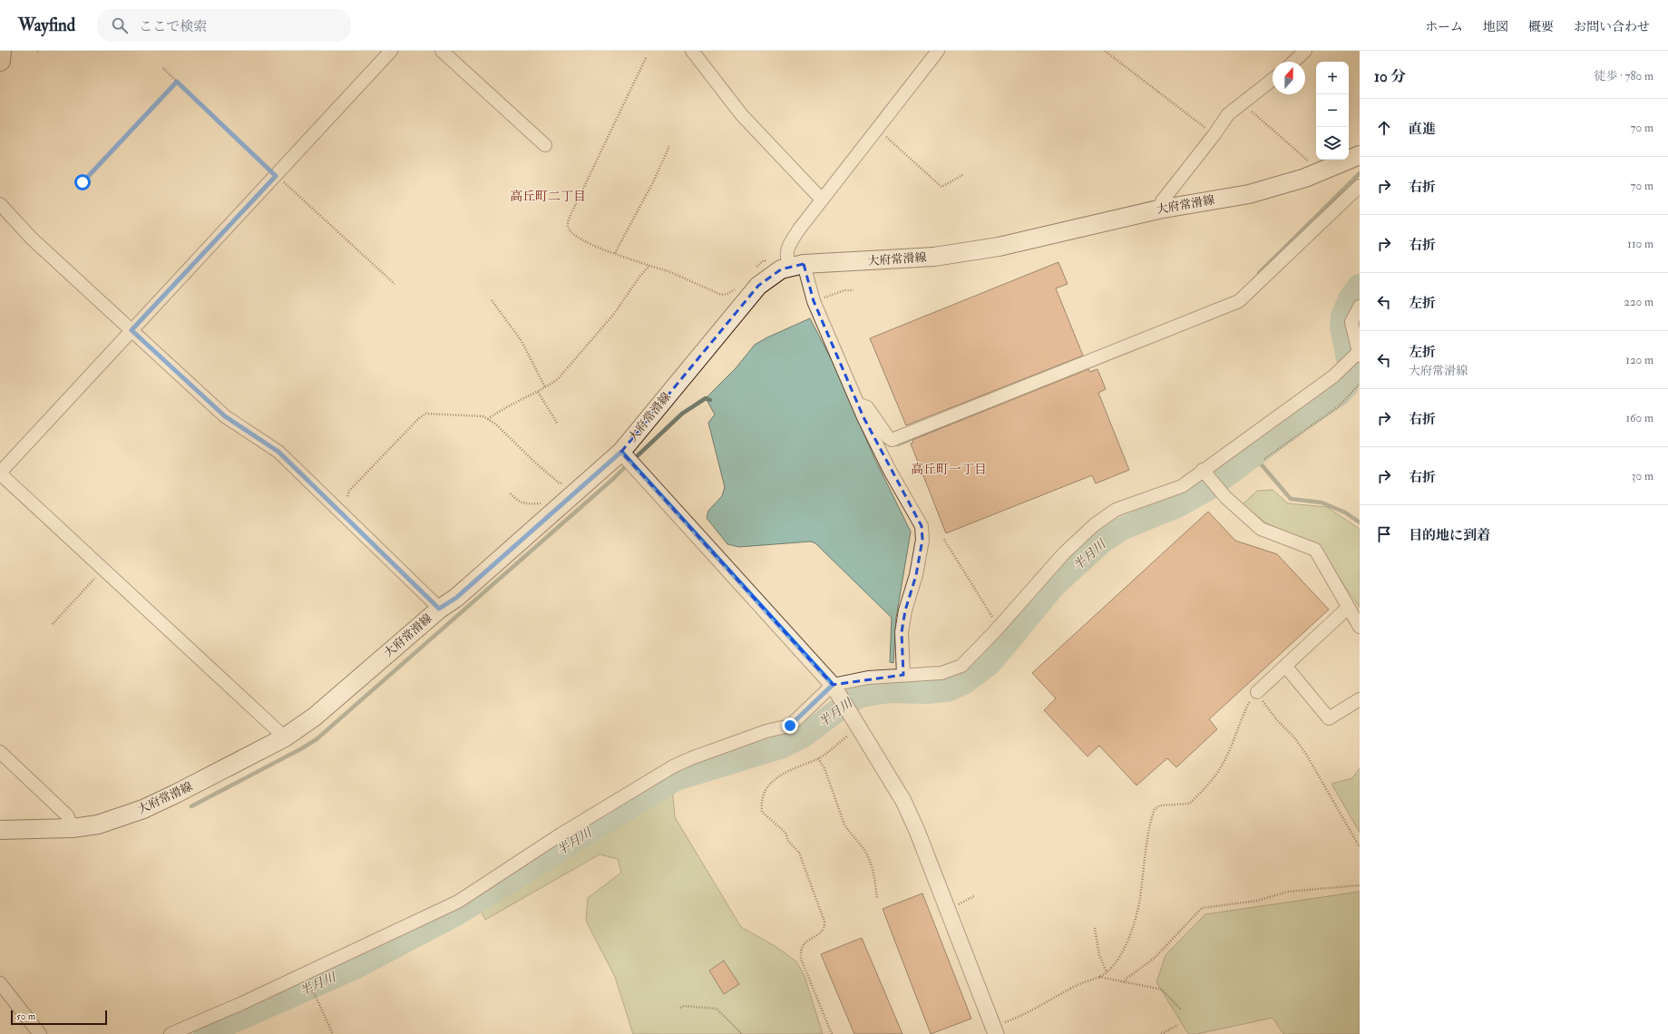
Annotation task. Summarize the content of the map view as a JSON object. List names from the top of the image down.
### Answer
{
  "streets": {
    "main road": ["大府常滑線"]
  },
  "districts": ["高丘町二丁目", "高丘町一丁目"],
  "water": ["半月川"],
  "scale_bar": "50 m",
  "north": "top",
  "page": {
    "header": "Wayfind",
    "search": "ここで検索",
    "nav": [
      "ホーム",
      "地図",
      "概要",
      "お問い合わせ"
    ],
    "heading": ["10 分", "徒歩 · 780 m"],
    "map_buttons": ["+", "−"],
    "list": [
      ["直進", "70 m"],
      ["右折", "70 m"],
      ["右折", "110 m"],
      ["左折", "220 m"],
      ["左折", "大府常滑線", "120 m"],
      ["右折", "160 m"],
      ["右折", "30 m"],
      "目的地に到着"
    ],
    "scale": "50 m"
  }
}
